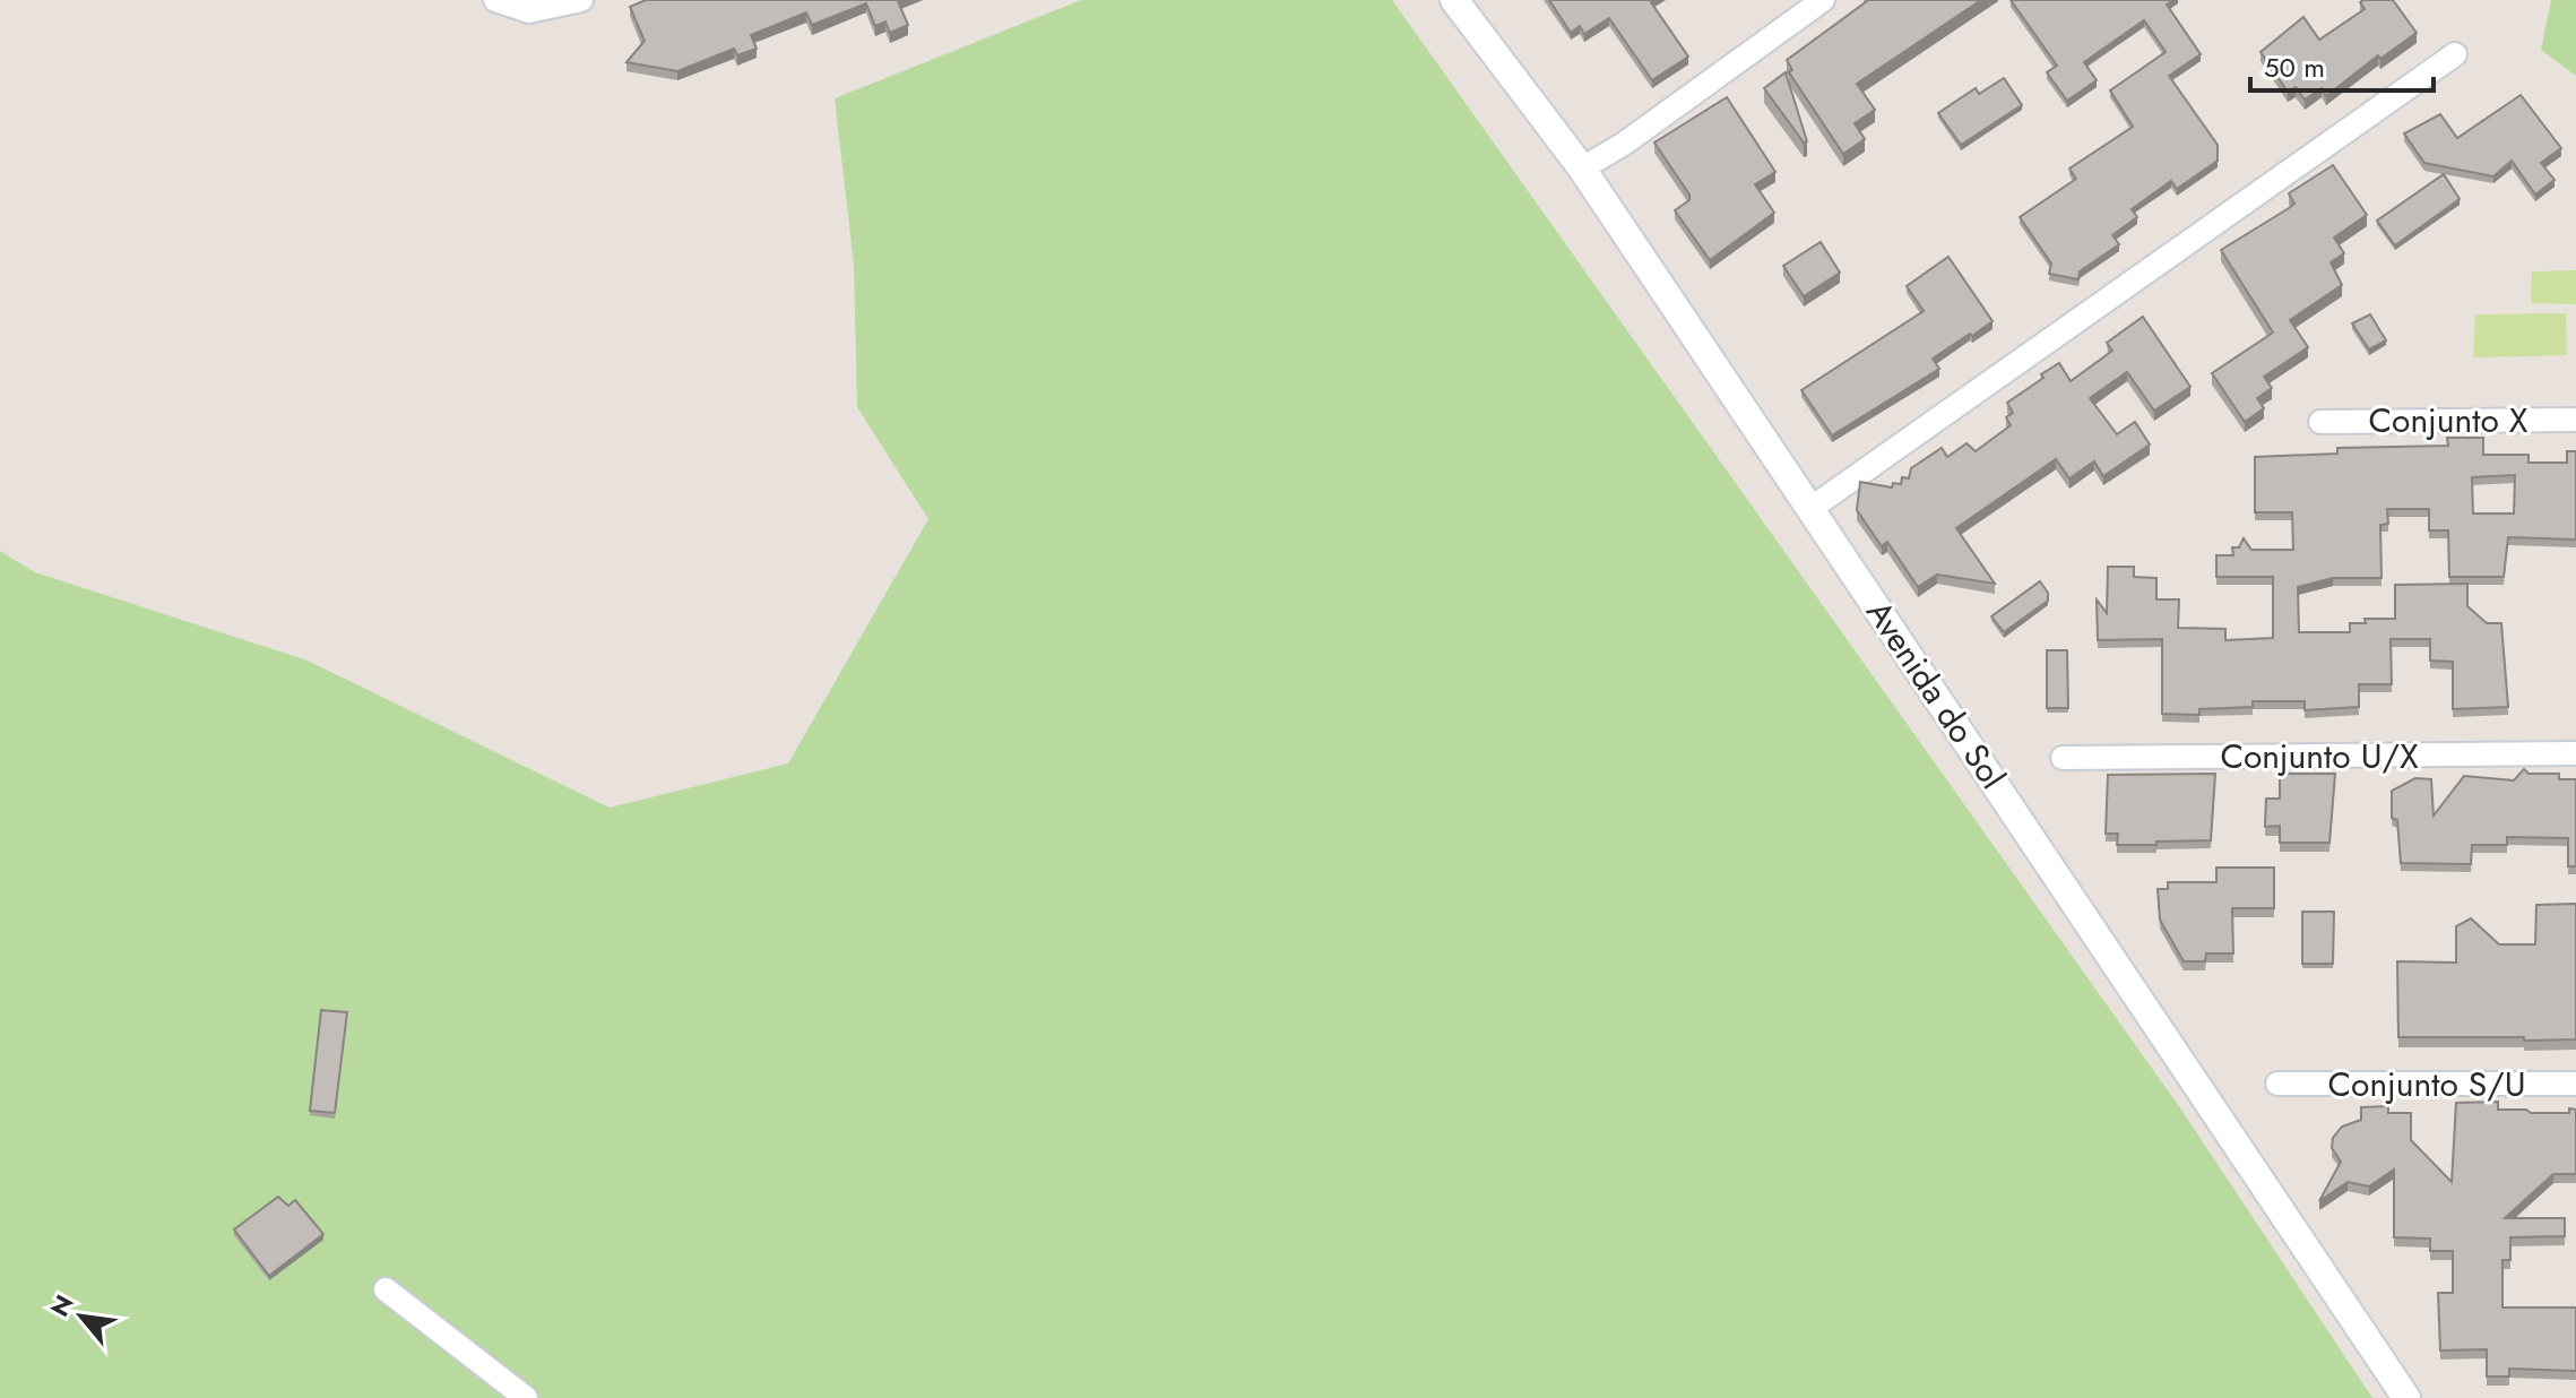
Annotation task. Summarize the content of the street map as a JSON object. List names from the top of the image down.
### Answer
{
  "streets": {
    "street": [
      "Conjunto X",
      "Avenida do Sol",
      "Conjunto U/X",
      "Conjunto S/U"
    ]
  },
  "scale_bar": "50 m",
  "north": "top left"
}
